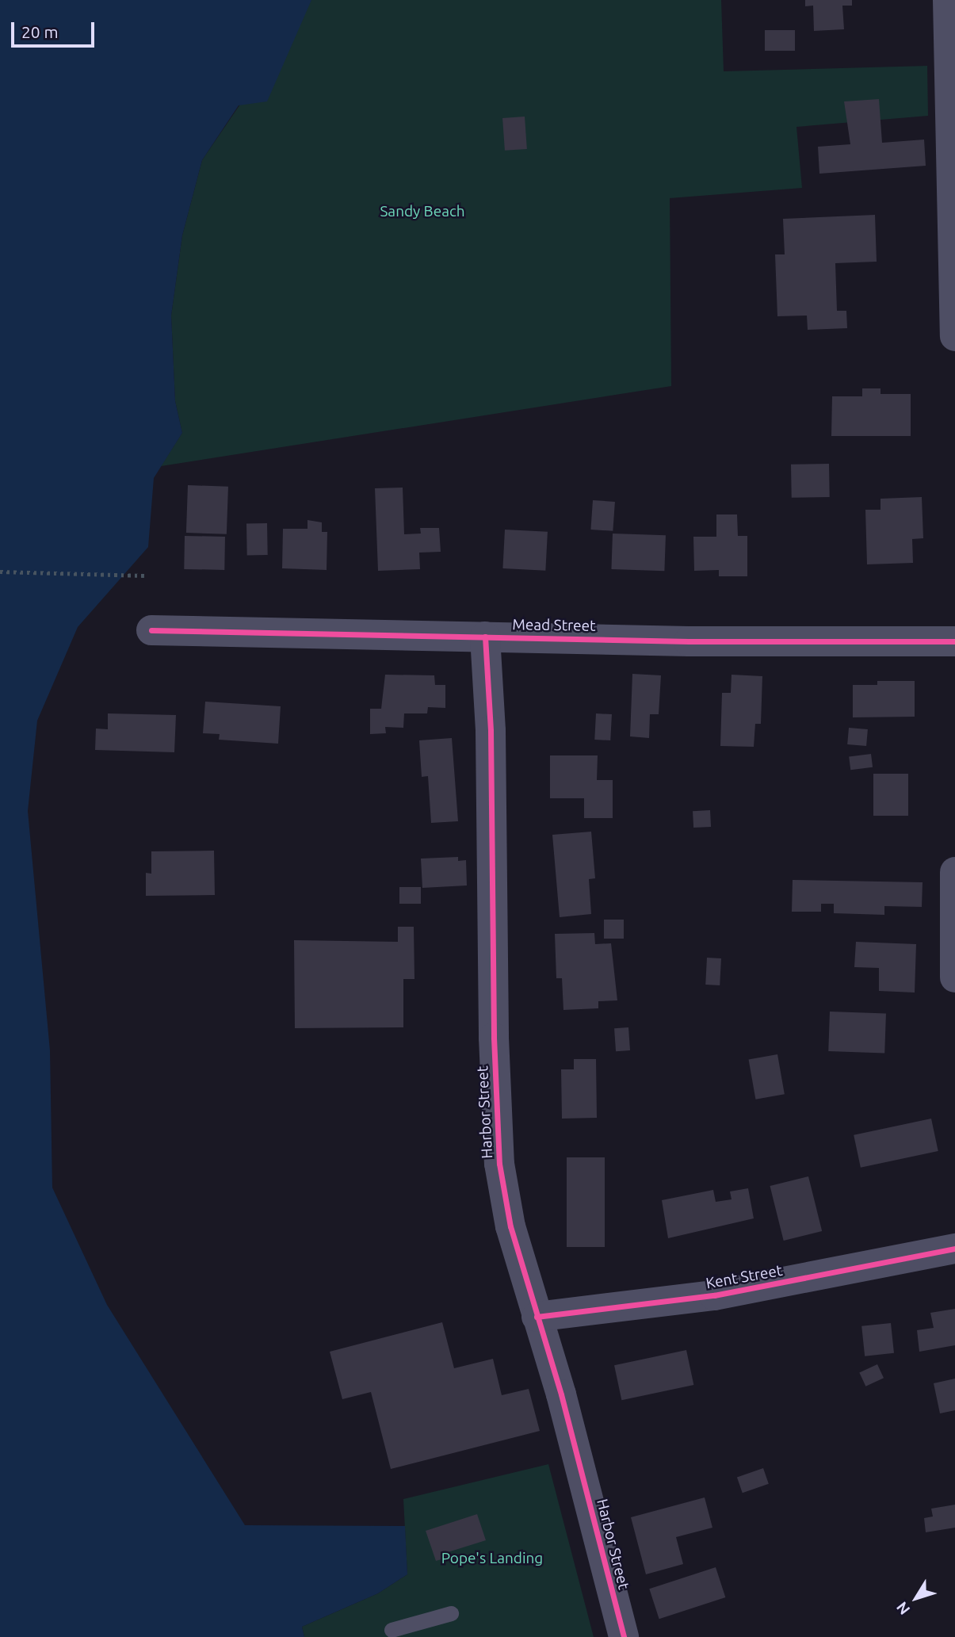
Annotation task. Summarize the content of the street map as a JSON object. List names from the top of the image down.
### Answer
{
  "streets": {
    "street": ["Mead Street", "Harbor Street", "Kent Street"]
  },
  "crossings": [
    ["Mead Street", "Harbor Street"],
    ["Harbor Street", "Kent Street"]
  ],
  "parks": ["Sandy Beach", "Pope's Landing"],
  "scale_bar": "20 m",
  "north": "bottom left"
}
